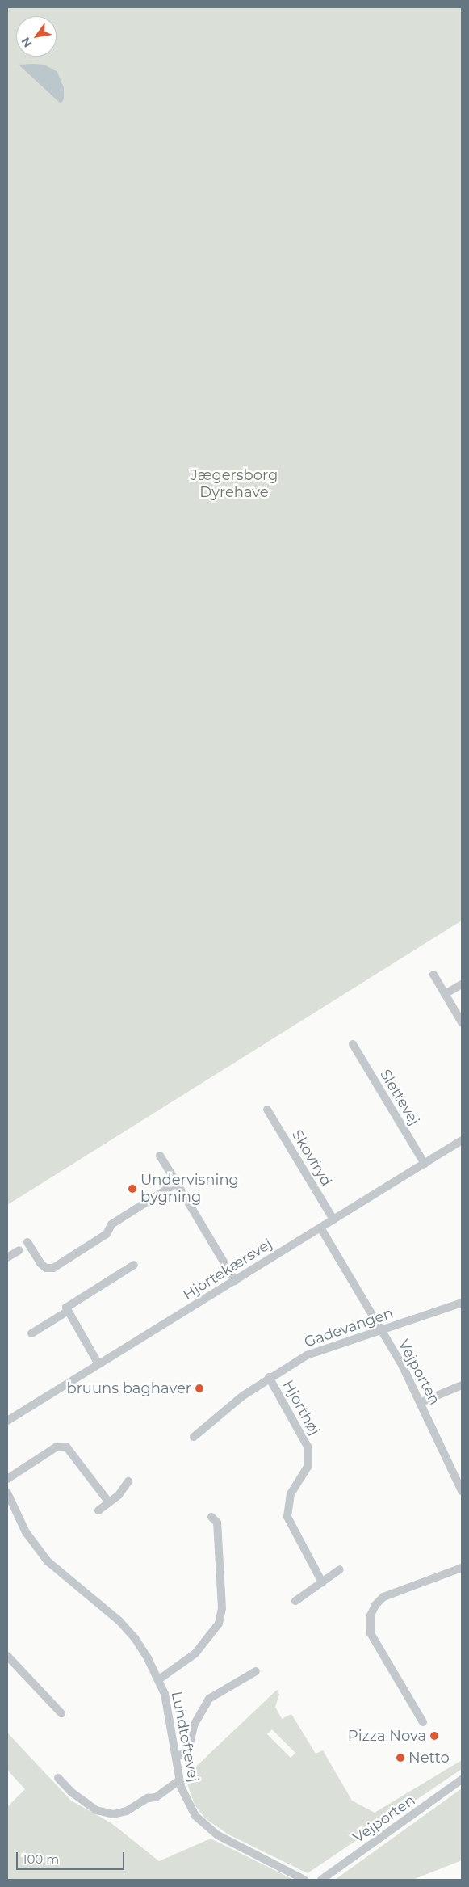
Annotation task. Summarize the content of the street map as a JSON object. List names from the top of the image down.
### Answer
{
  "streets": {
    "street": [
      "Slettevej",
      "Skovfryd",
      "Hjortekærsvej",
      "Gadevangen",
      "Vejporten",
      "Hjorthøj",
      "Lundtoftevej"
    ]
  },
  "crossings": [
    ["Slettevej", "Hjortekærsvej"],
    ["Skovfryd", "Hjortekærsvej"],
    ["Hjortekærsvej", "Vejporten"],
    ["Gadevangen", "Vejporten"],
    ["Gadevangen", "Hjorthøj"]
  ],
  "parks": ["Jægersborg Dyrehave"],
  "places": [
    "Undervisning bygning",
    "bruuns baghaver",
    "Pizza Nova",
    "Netto"
  ],
  "scale_bar": "100 m",
  "north": "bottom left"
}
